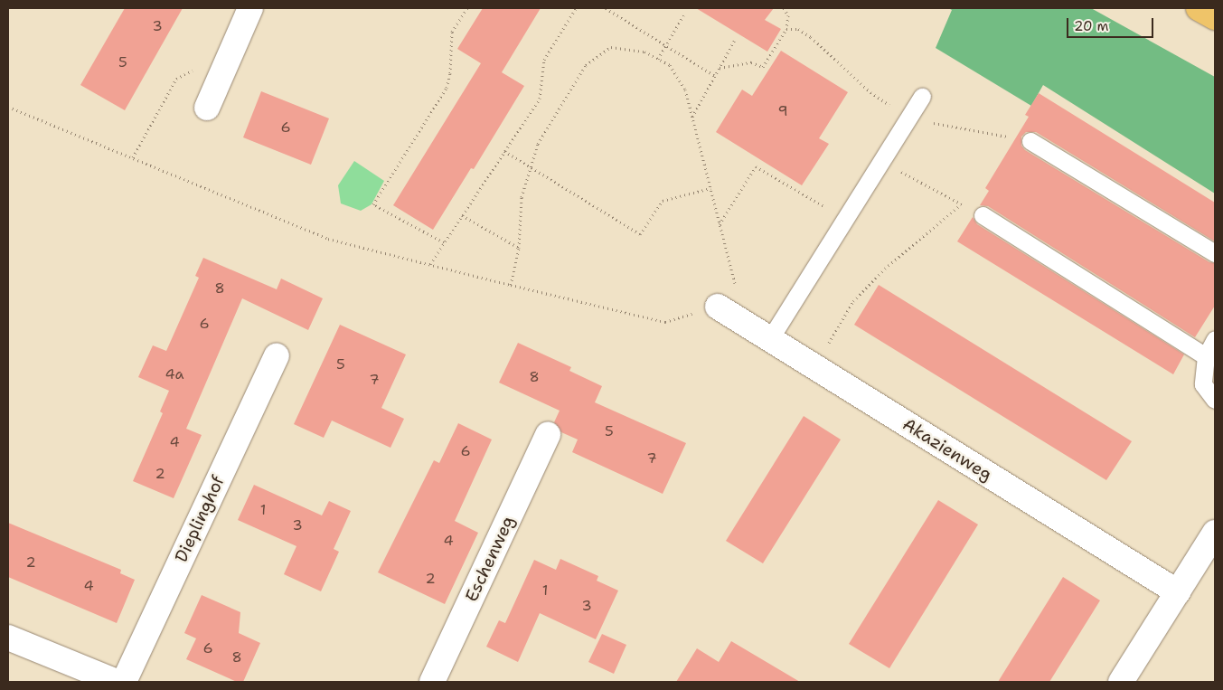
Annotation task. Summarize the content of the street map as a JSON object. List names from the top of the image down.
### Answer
{
  "streets": {
    "street": ["Akazienweg", "Dieplinghof", "Eschenweg"]
  },
  "house_numbers": [
    "3",
    "5",
    "9",
    "6",
    "8",
    "6",
    "5",
    "4a",
    "8",
    "7",
    "5",
    "4",
    "6",
    "7",
    "2",
    "1",
    "3",
    "4",
    "2",
    "2",
    "4",
    "1",
    "3",
    "6",
    "8"
  ],
  "scale_bar": "20 m"
}
